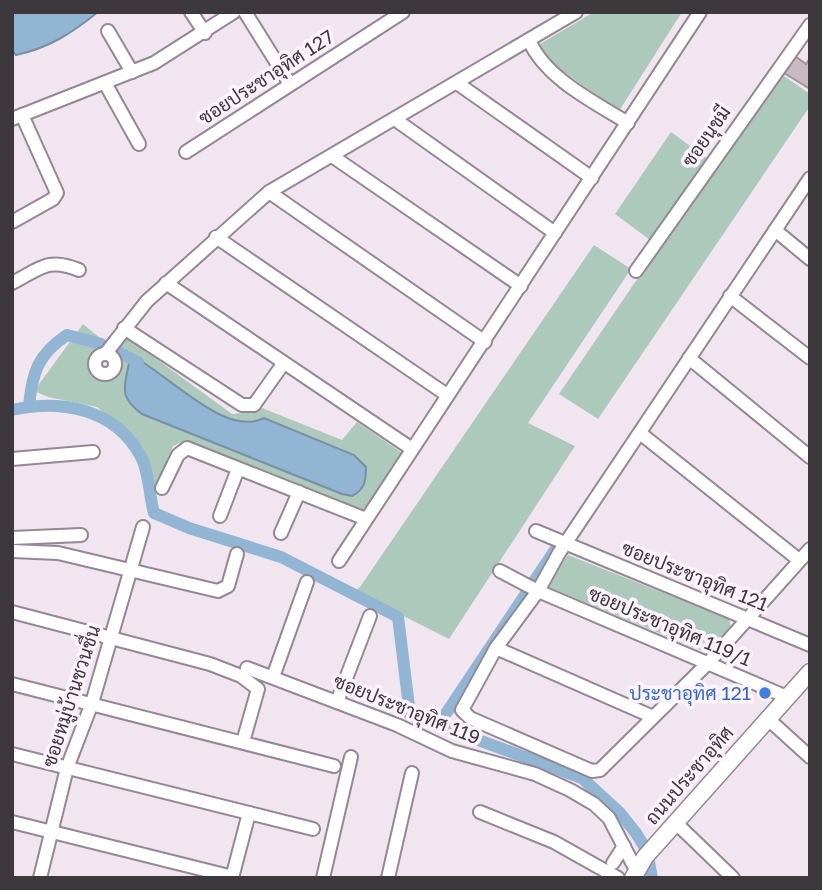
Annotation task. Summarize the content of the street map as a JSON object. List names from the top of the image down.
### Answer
{
  "streets": {
    "main road": ["ถนนประชาอุทิศ"],
    "street": [
      "ซอยประชาอุทิศ 127",
      "ซอยนุชมี",
      "ซอยประชาอุทิศ 121",
      "ซอยประชาอุทิศ 119/1",
      "ซอยหมู่บ้านชวนชื่น",
      "ซอยประชาอุทิศ 119"
    ]
  },
  "crossings": [
    ["ซอยประชาอุทิศ 119/1", "ถนนประชาอุทิศ"],
    ["ซอยประชาอุทิศ 119", "ถนนประชาอุทิศ"]
  ],
  "places": ["ประชาอุทิศ 121"]
}
